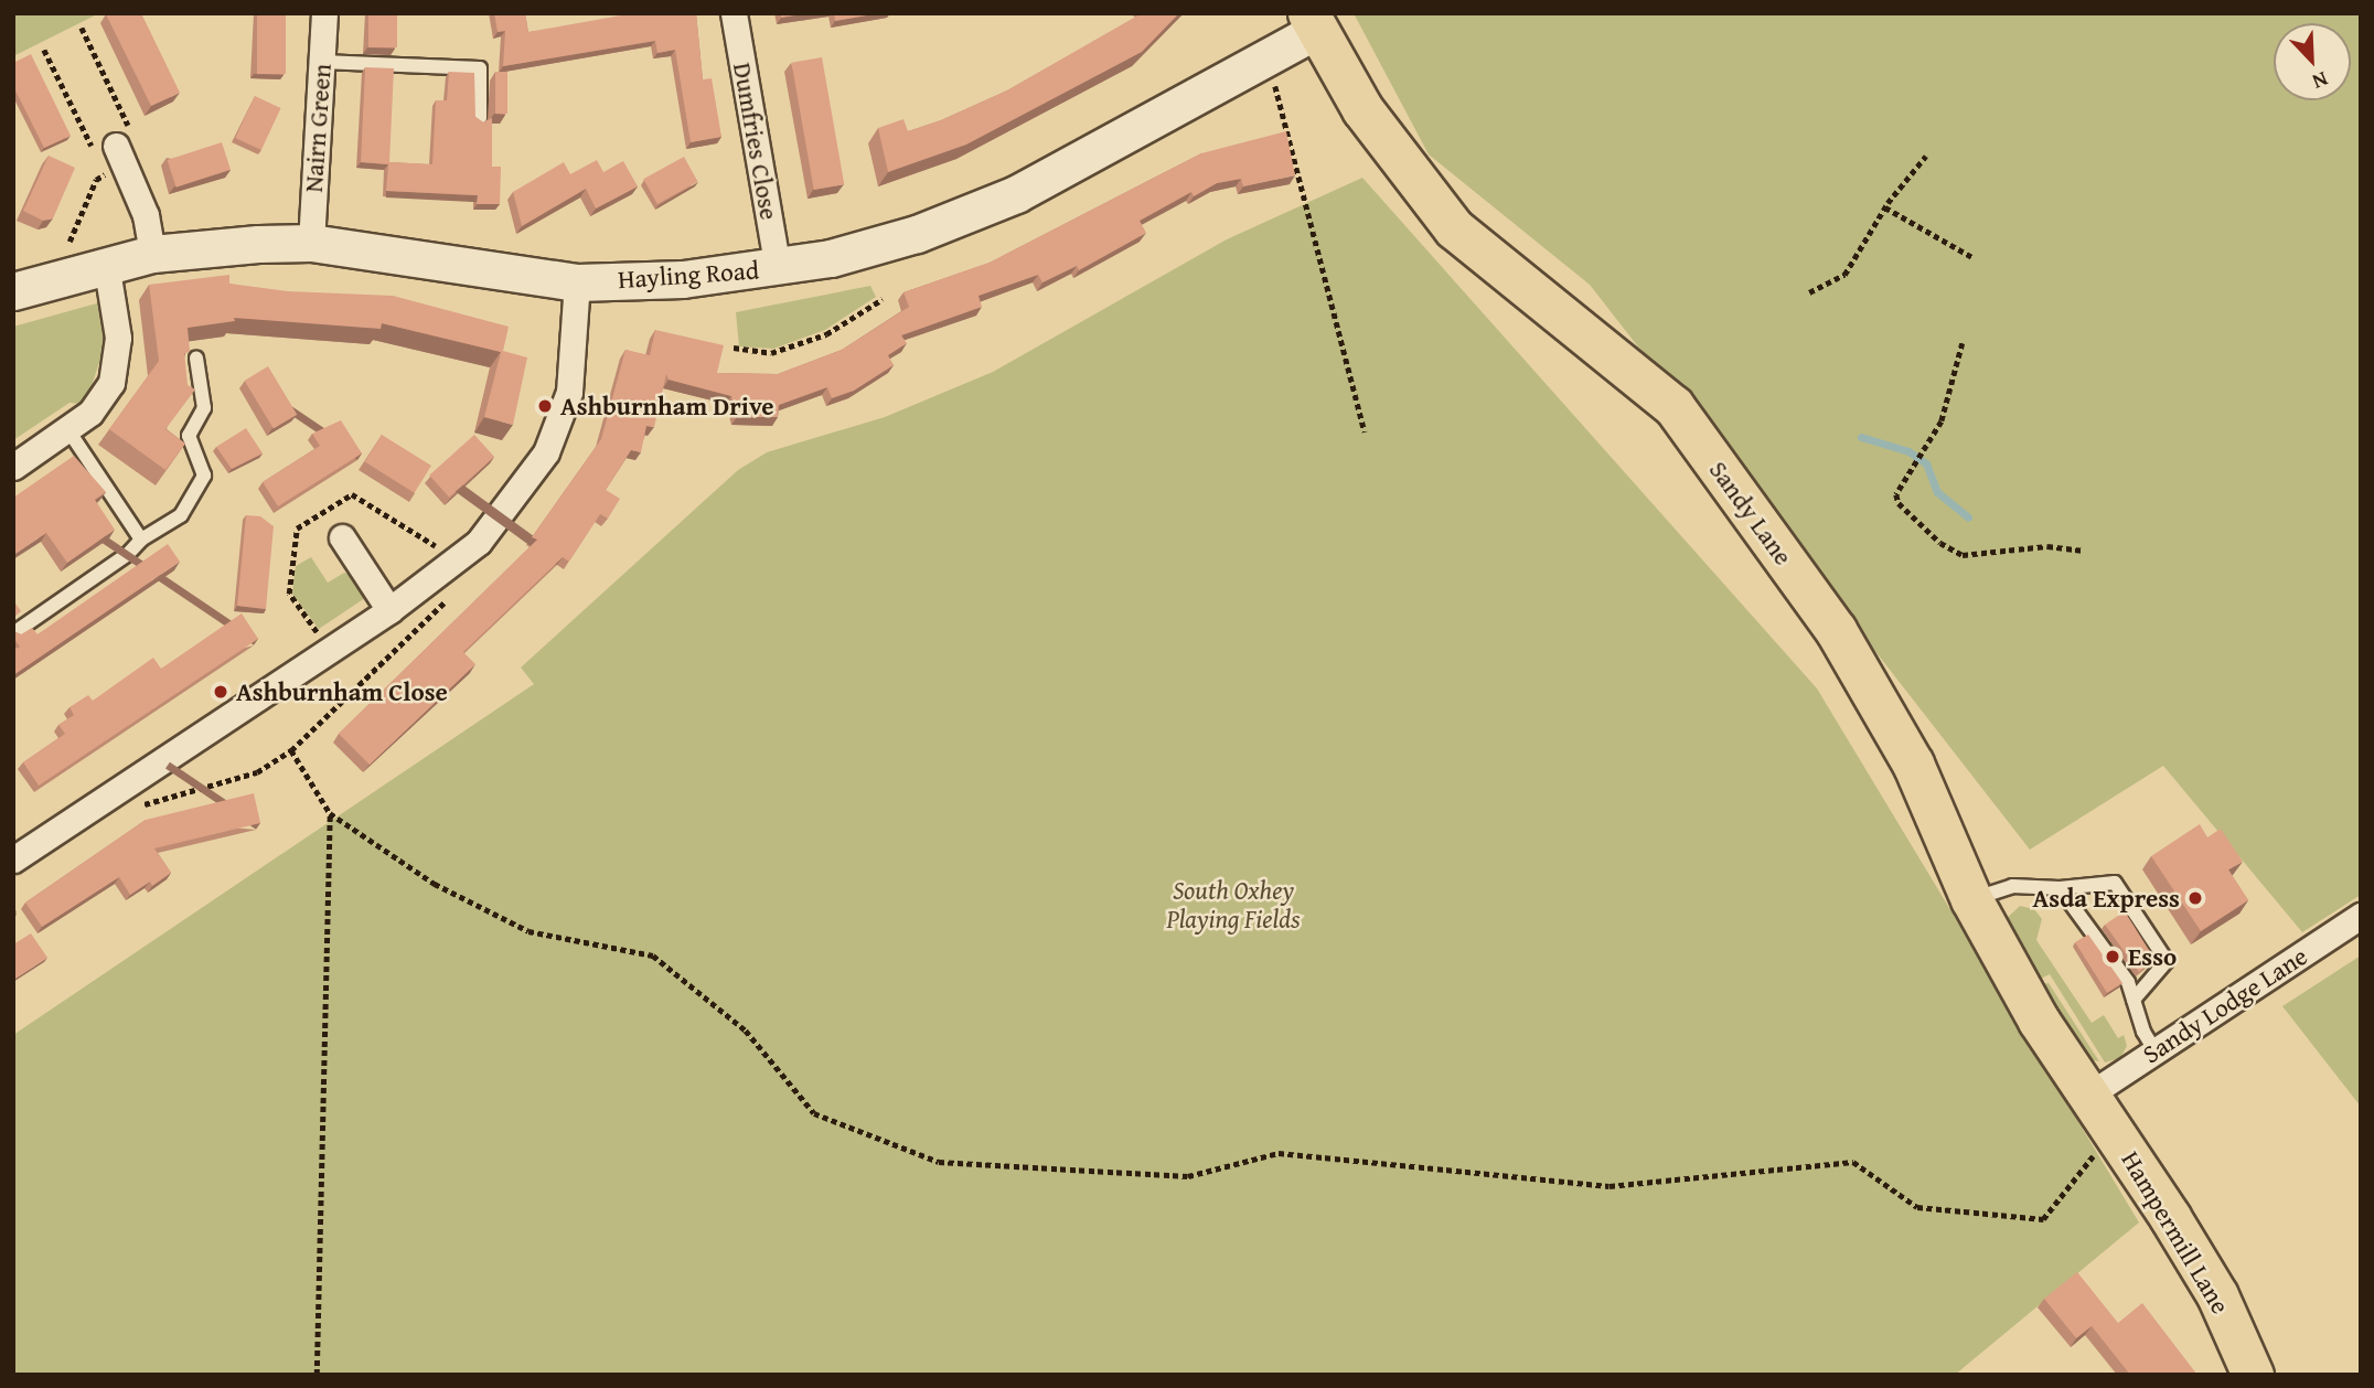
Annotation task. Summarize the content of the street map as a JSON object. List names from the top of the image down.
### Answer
{
  "streets": {
    "main road": ["Sandy Lane", "Hampermill Lane"],
    "street": [
      "Nairn Green",
      "Dumfries Close",
      "Hayling Road",
      "Sandy Lodge Lane"
    ]
  },
  "crossings": [
    ["Nairn Green", "Hayling Road"],
    ["Dumfries Close", "Hayling Road"],
    ["Hayling Road", "Sandy Lane"],
    ["Sandy Lane", "Sandy Lodge Lane"],
    ["Sandy Lane", "Hampermill Lane"],
    ["Sandy Lodge Lane", "Hampermill Lane"]
  ],
  "parks": ["South Oxhey Playing Fields"],
  "places": [
    "Ashburnham Drive",
    "Ashburnham Close",
    "Asda Express",
    "Esso"
  ],
  "north": "bottom right"
}
